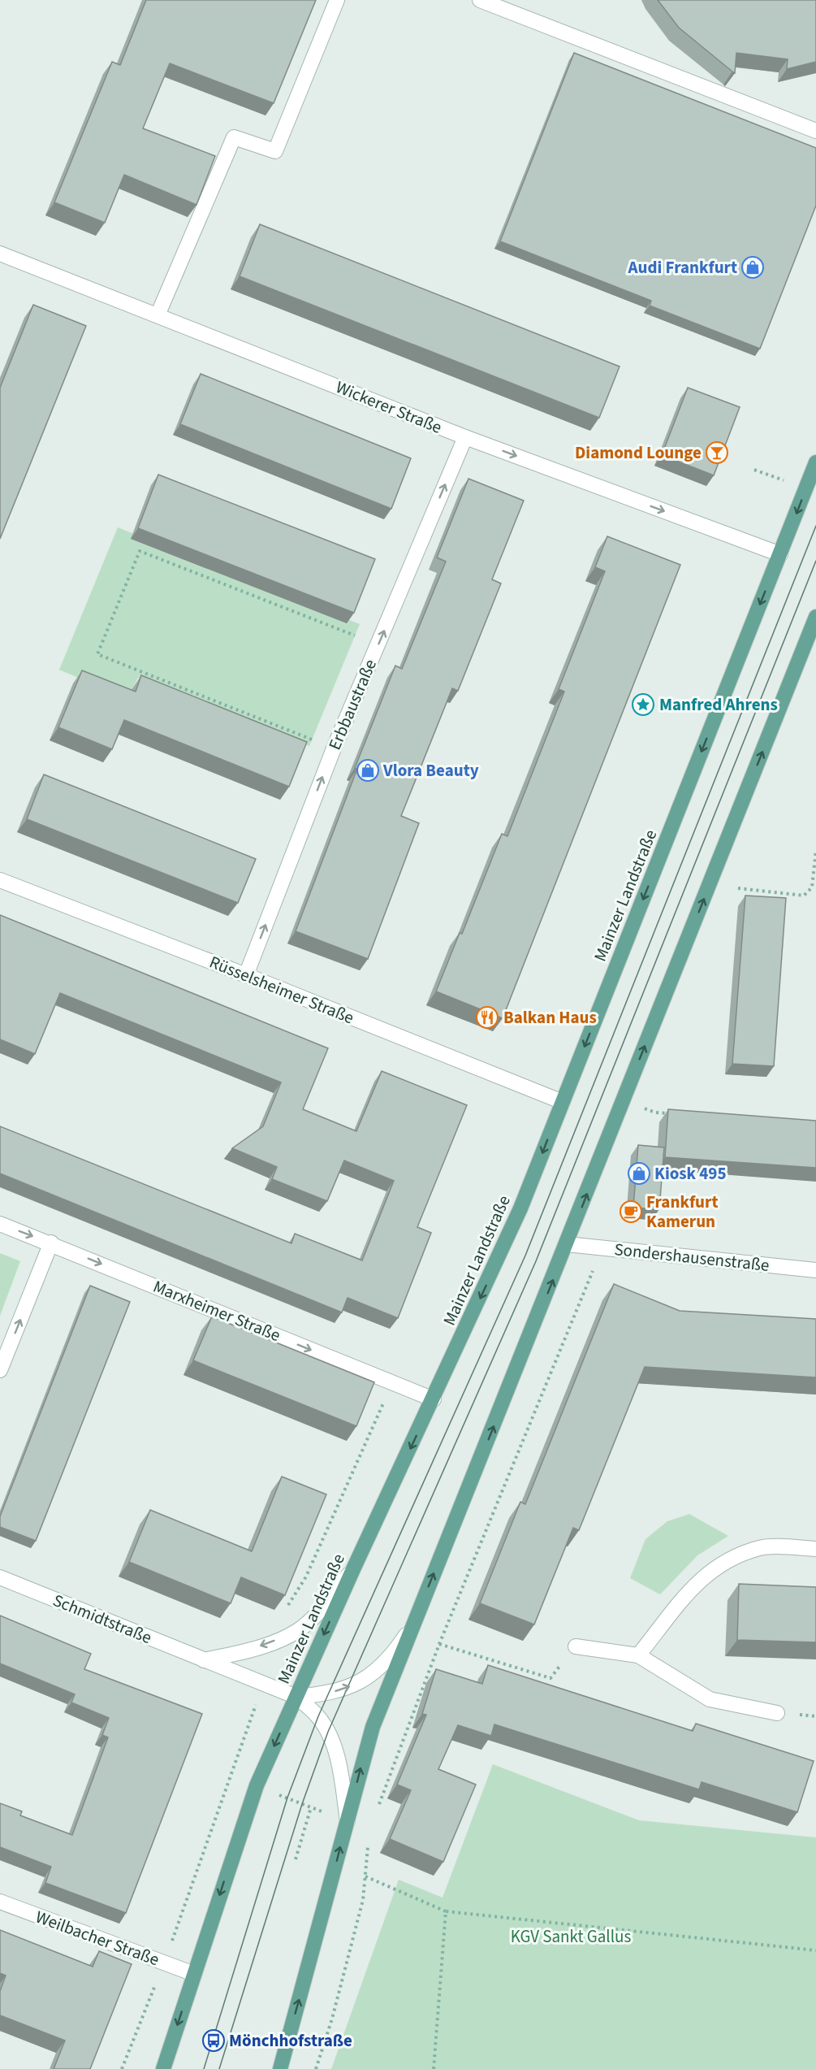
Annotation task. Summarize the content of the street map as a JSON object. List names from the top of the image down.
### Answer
{
  "streets": {
    "main road": ["Mainzer Landstraße"],
    "street": [
      "Wickerer Straße",
      "Erbbaustraße",
      "Rüsselsheimer Straße",
      "Sondershausenstraße",
      "Marxheimer Straße",
      "Schmidtstraße",
      "Weilbacher Straße"
    ]
  },
  "crossings": [
    ["Wickerer Straße", "Erbbaustraße"],
    ["Wickerer Straße", "Mainzer Landstraße"],
    ["Erbbaustraße", "Rüsselsheimer Straße"],
    ["Mainzer Landstraße", "Rüsselsheimer Straße"],
    ["Mainzer Landstraße", "Marxheimer Straße"],
    ["Mainzer Landstraße", "Schmidtstraße"],
    ["Mainzer Landstraße", "Weilbacher Straße"]
  ],
  "one_way": ["Wickerer Straße", "Erbbaustraße", "Marxheimer Straße"],
  "parks": ["KGV Sankt Gallus"],
  "places": {
    "shop": ["Audi Frankfurt", "Vlora Beauty", "Kiosk 495"],
    "bar": ["Diamond Lounge"],
    "place": ["Manfred Ahrens"],
    "restaurant": ["Balkan Haus"],
    "cafe": ["Frankfurt Kamerun"],
    "bus stop": ["Mönchhofstraße"]
  }
}
